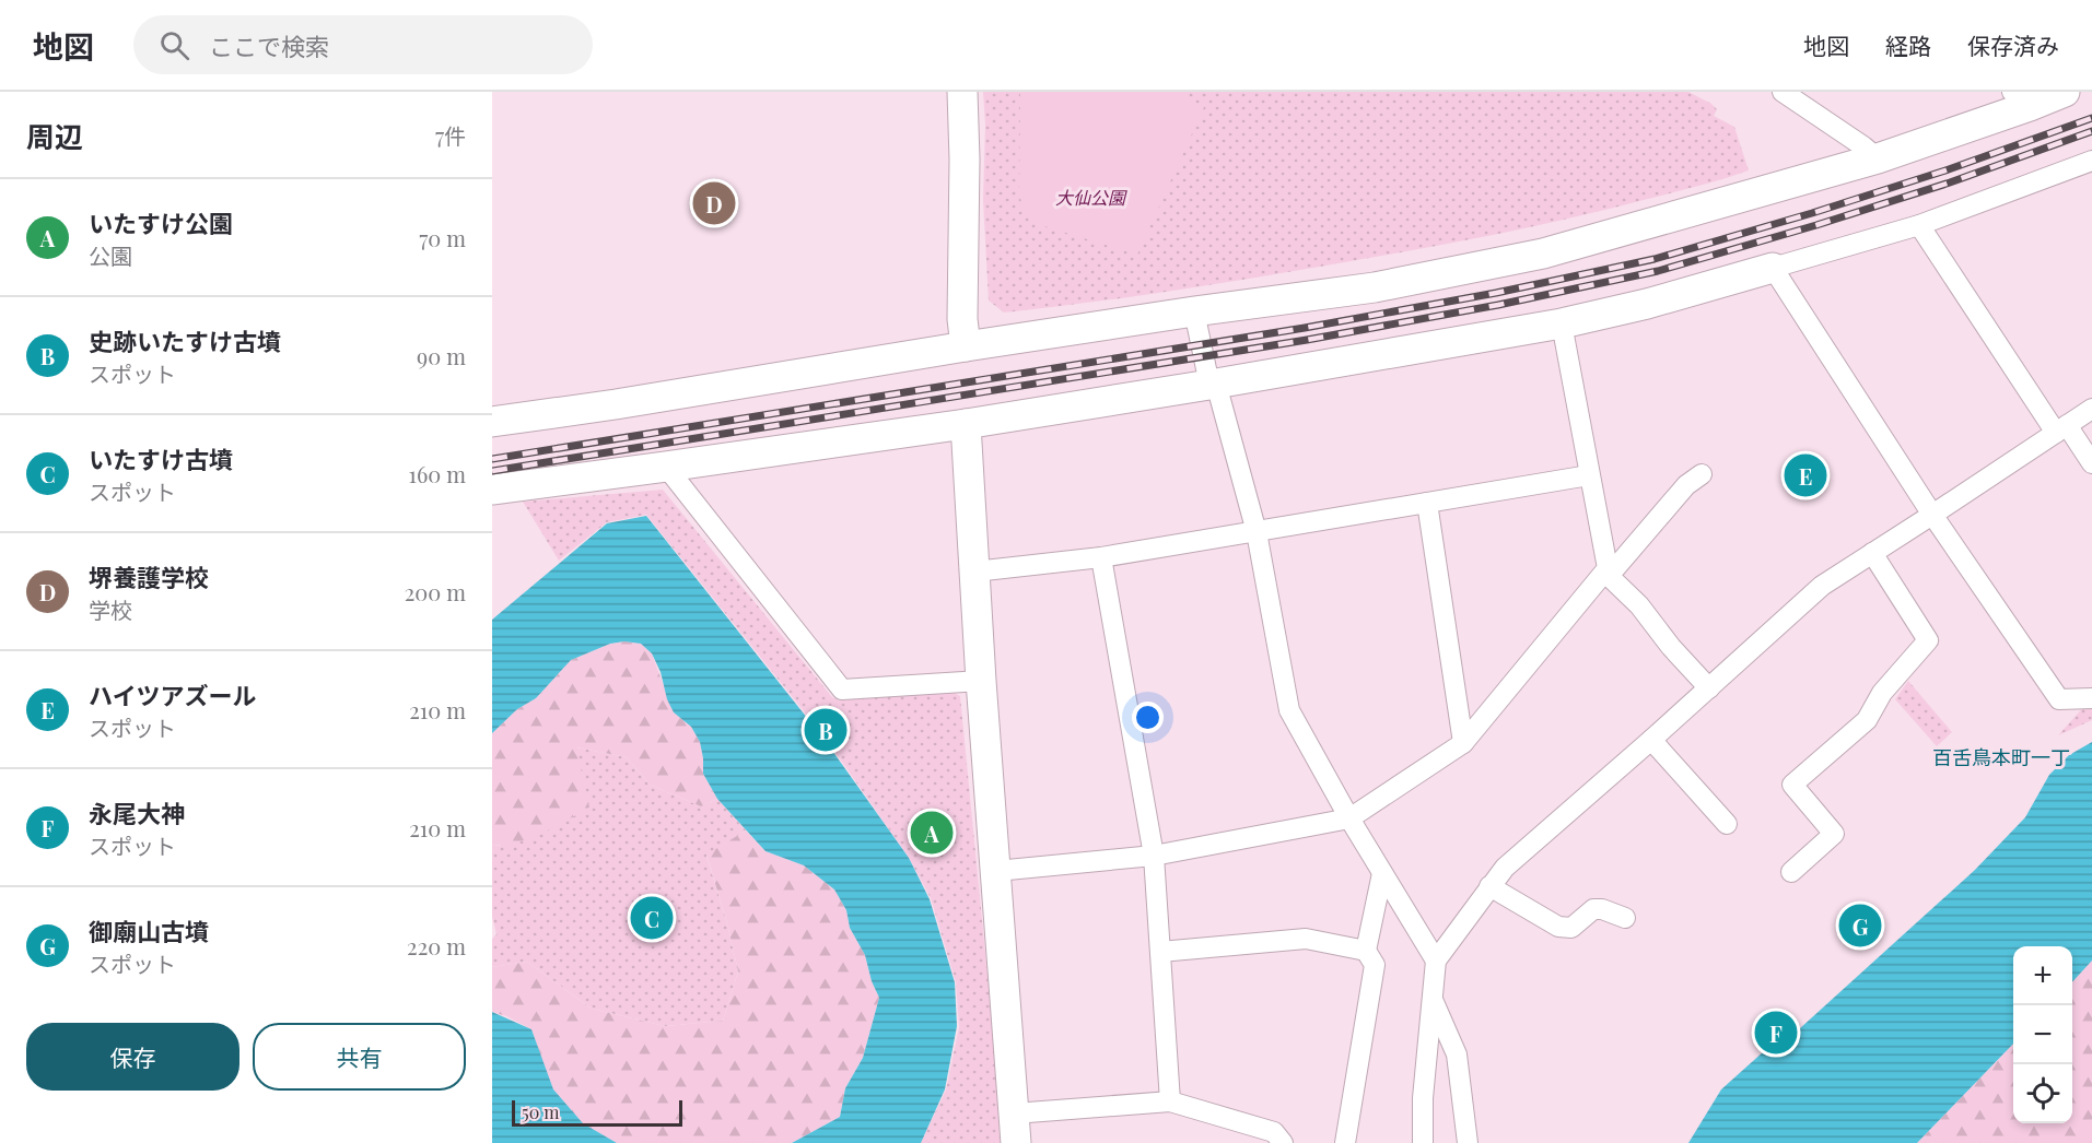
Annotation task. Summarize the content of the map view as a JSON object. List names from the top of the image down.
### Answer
{
  "districts": ["百舌鳥本町一丁"],
  "parks": ["大仙公園"],
  "scale_bar": "50 m",
  "page": {
    "header": "地図",
    "search": "ここで検索",
    "nav": ["地図", "経路", "保存済み"],
    "heading": ["周辺", "7件"],
    "list": [
      {
        "mark": "A",
        "name": "いたすけ公園",
        "note": "公園",
        "value": "70 m"
      },
      {
        "mark": "B",
        "name": "史跡いたすけ古墳",
        "note": "スポット",
        "value": "90 m"
      },
      {
        "mark": "C",
        "name": "いたすけ古墳",
        "note": "スポット",
        "value": "160 m"
      },
      {
        "mark": "D",
        "name": "堺養護学校",
        "note": "学校",
        "value": "200 m"
      },
      {
        "mark": "E",
        "name": "ハイツアズール",
        "note": "スポット",
        "value": "210 m"
      },
      {
        "mark": "F",
        "name": "永尾大神",
        "note": "スポット",
        "value": "210 m"
      },
      {
        "mark": "G",
        "name": "御廟山古墳",
        "note": "スポット",
        "value": "220 m"
      }
    ],
    "pins": [
      "D",
      "E",
      "B",
      "A",
      "C",
      "G",
      "F"
    ],
    "map_buttons": ["+", "−"],
    "buttons": ["保存", "共有"],
    "scale": "50 m"
  }
}
